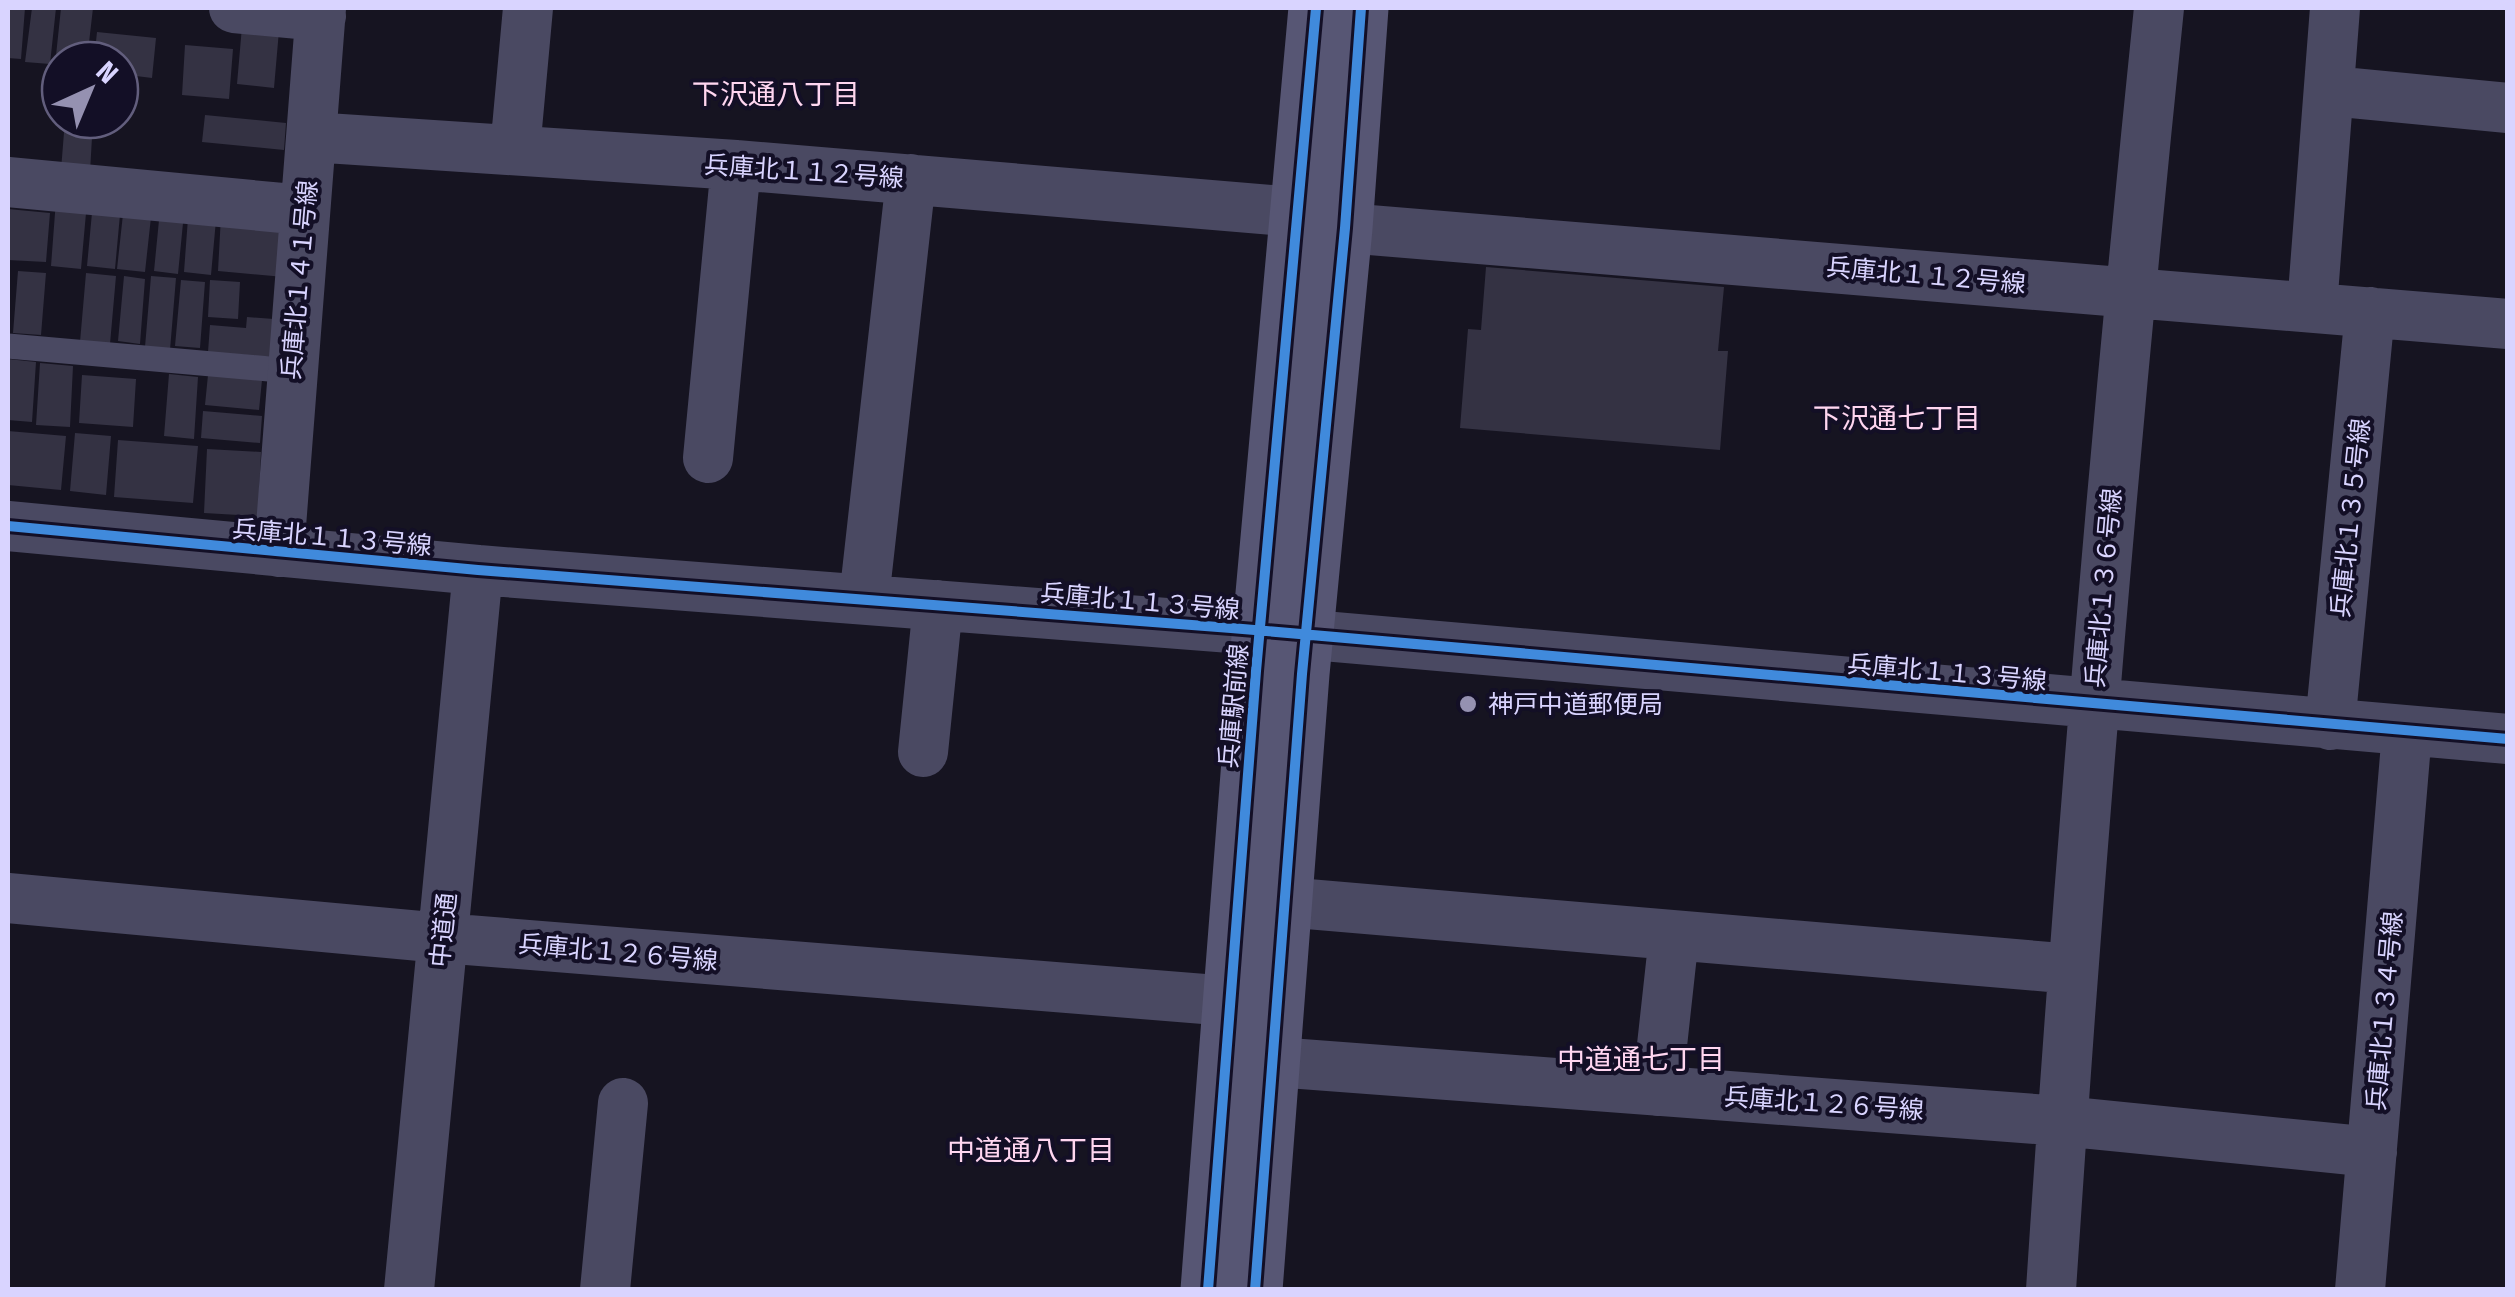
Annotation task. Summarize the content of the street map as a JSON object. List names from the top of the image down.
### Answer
{
  "streets": {
    "street": [
      "兵庫北１１２号線",
      "兵庫北１４１号線",
      "兵庫北１３５号線",
      "兵庫北１１３号線",
      "兵庫北１３６号線",
      "兵庫駅前線",
      "中道通",
      "兵庫北１２６号線",
      "兵庫北１３４号線"
    ]
  },
  "crossings": [
    ["兵庫北１１２号線", "兵庫北１４１号線"],
    ["兵庫北１１２号線", "兵庫北１３５号線"],
    ["兵庫北１１２号線", "兵庫北１３６号線"],
    ["兵庫北１１２号線", "兵庫駅前線"],
    ["兵庫北１４１号線", "兵庫北１１３号線"],
    ["兵庫北１３５号線", "兵庫北１１３号線"],
    ["兵庫北１１３号線", "兵庫北１３６号線"],
    ["兵庫北１１３号線", "兵庫駅前線"],
    ["兵庫北１１３号線", "中道通"],
    ["兵庫北１１３号線", "兵庫北１３４号線"],
    ["兵庫北１３６号線", "兵庫北１２６号線"],
    ["兵庫駅前線", "兵庫北１２６号線"],
    ["中道通", "兵庫北１２６号線"],
    ["兵庫北１２６号線", "兵庫北１３４号線"]
  ],
  "districts": [
    "下沢通八丁目",
    "下沢通七丁目",
    "中道通七丁目",
    "中道通八丁目"
  ],
  "places": ["神戸中道郵便局"],
  "north": "top right"
}
